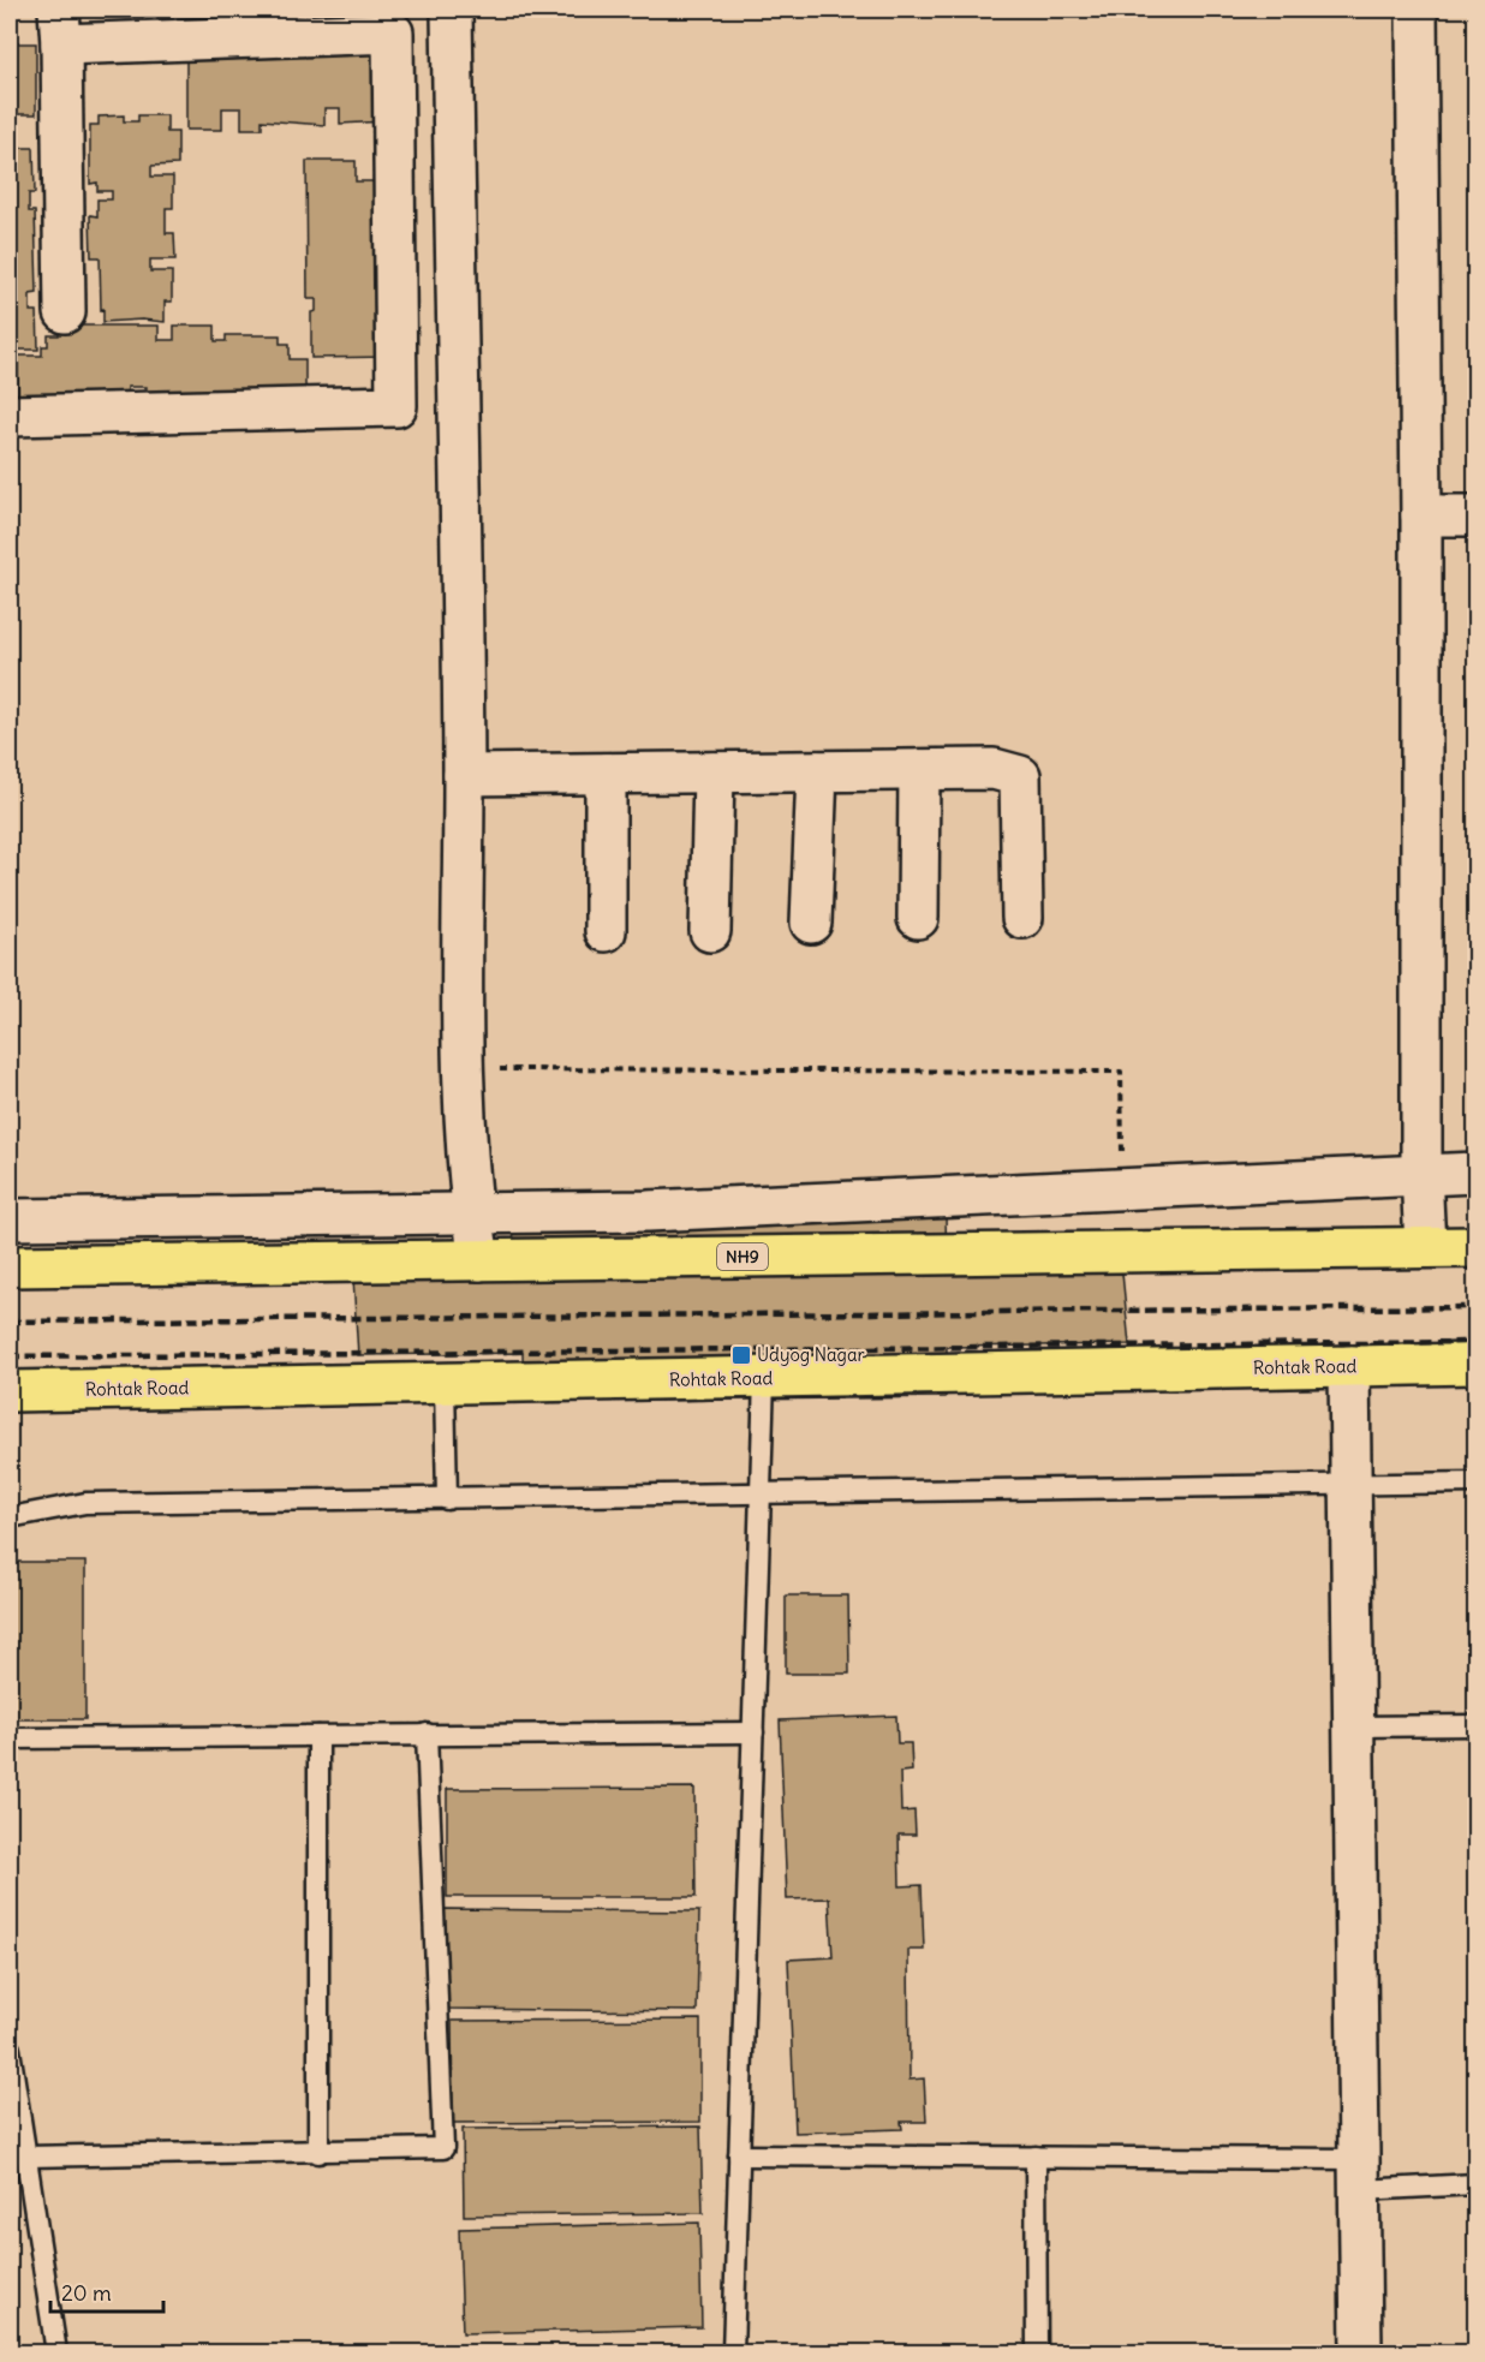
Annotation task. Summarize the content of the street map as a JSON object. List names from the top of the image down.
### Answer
{
  "streets": {
    "highway": ["NH9", "Rohtak Road"]
  },
  "places": {
    "transit": ["Udyog Nagar"]
  },
  "scale_bar": "20 m"
}
